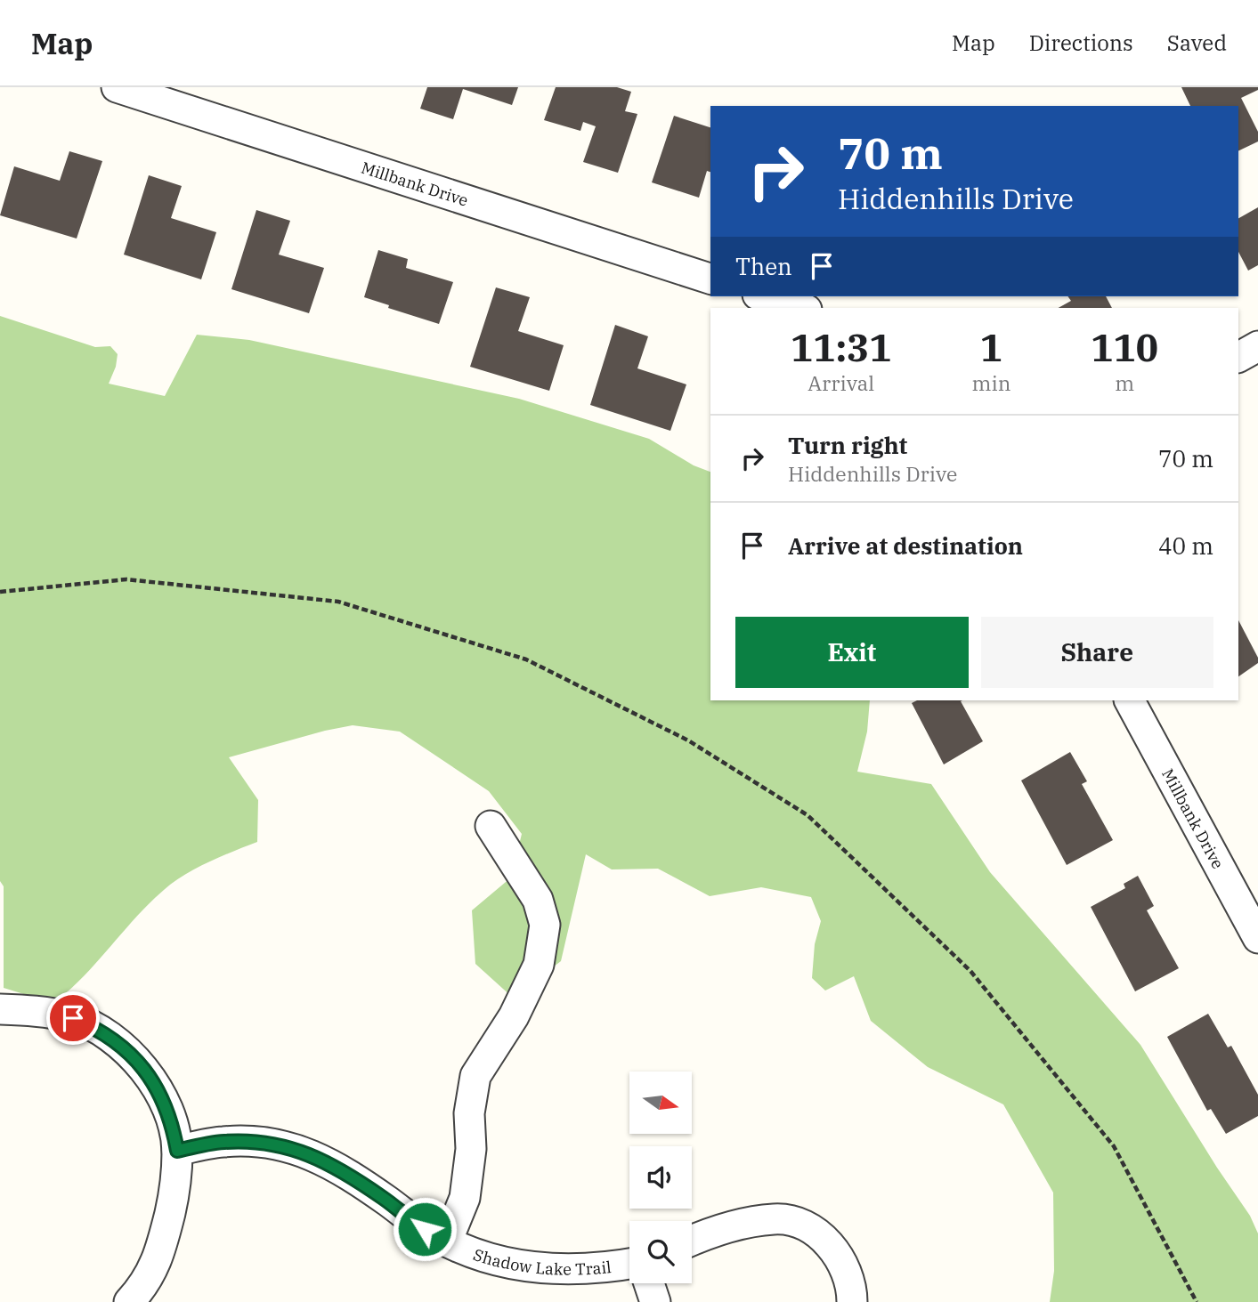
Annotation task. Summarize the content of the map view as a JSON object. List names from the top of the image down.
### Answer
{
  "streets": {
    "street": ["Millbank Drive", "Shadow Lake Trail"]
  },
  "north": "right",
  "page": {
    "header": "Map",
    "nav": ["Map", "Directions", "Saved"],
    "turn": ["70 m", "Hiddenhills Drive"],
    "then": "Then",
    "eta": [
      "11:31",
      "Arrival",
      "1",
      "min",
      "110",
      "m"
    ],
    "list": [
      {
        "name": "Turn right",
        "note": "Hiddenhills Drive",
        "value": "70 m"
      },
      {
        "name": "Arrive at destination",
        "value": "40 m"
      }
    ],
    "buttons": ["Exit", "Share"]
  }
}
